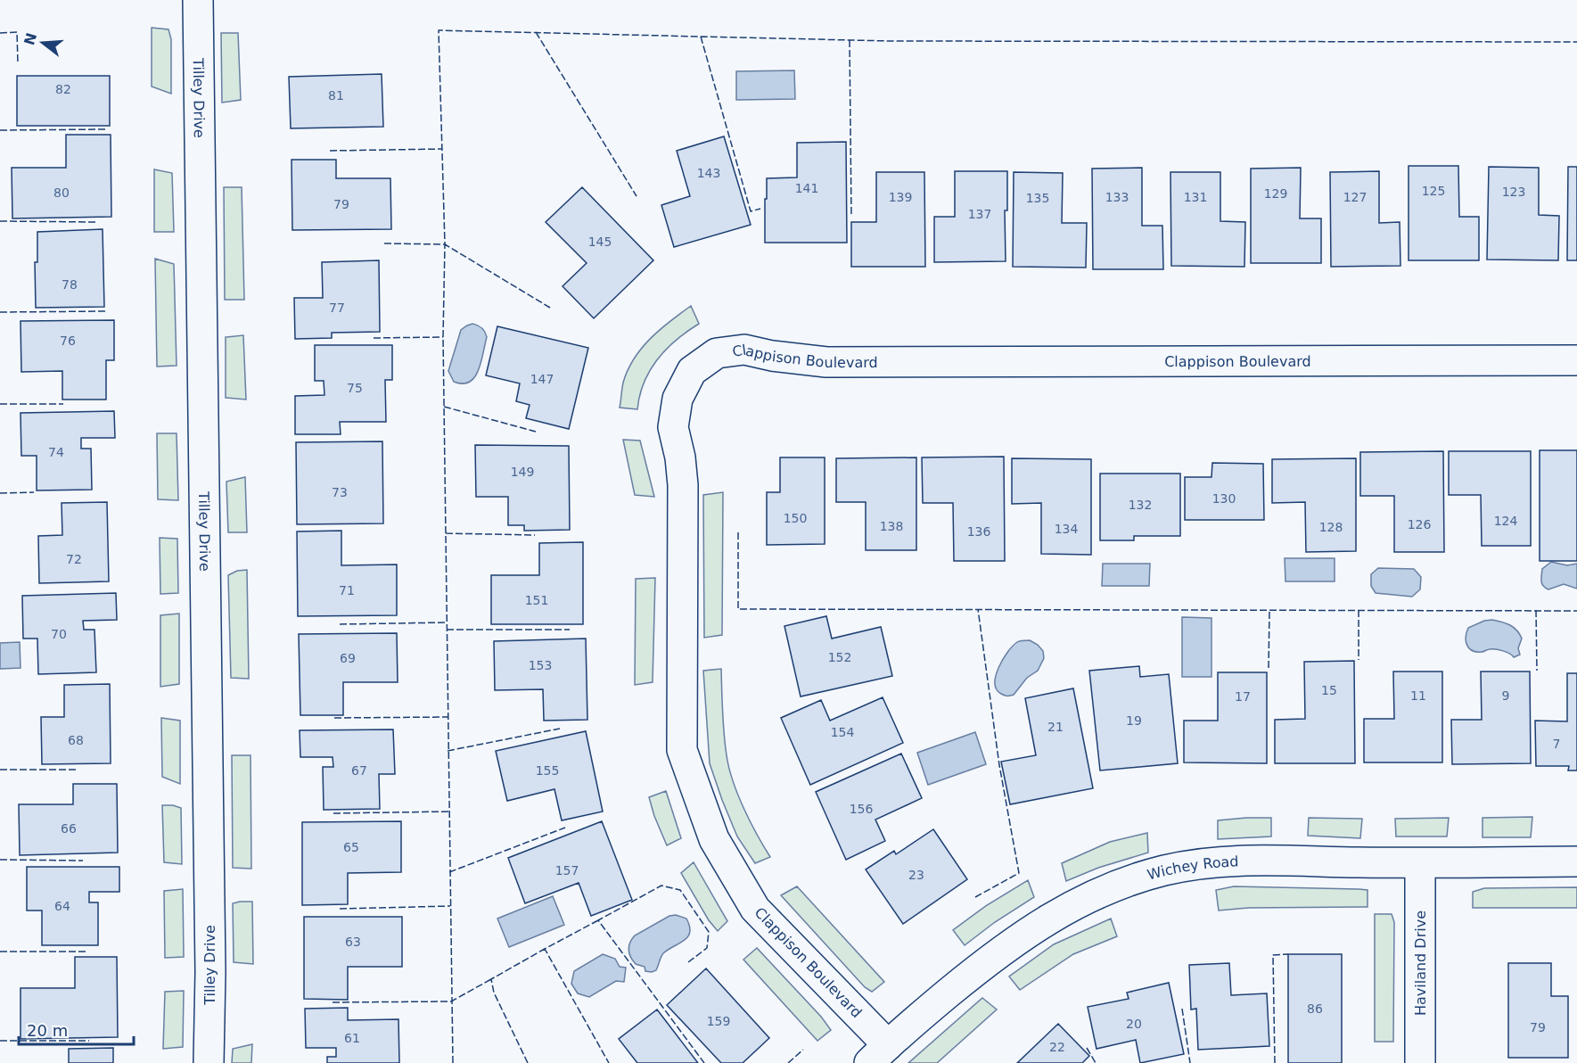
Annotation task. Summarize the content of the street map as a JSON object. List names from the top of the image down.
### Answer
{
  "streets": {
    "street": [
      "Tilley Drive",
      "Clappison Boulevard",
      "Wichey Road",
      "Haviland Drive"
    ]
  },
  "crossings": [
    ["Clappison Boulevard", "Wichey Road"],
    ["Wichey Road", "Haviland Drive"]
  ],
  "house_numbers": [
    "82",
    "81",
    "143",
    "141",
    "125",
    "123",
    "80",
    "129",
    "139",
    "133",
    "131",
    "127",
    "135",
    "79",
    "137",
    "145",
    "78",
    "77",
    "76",
    "147",
    "75",
    "74",
    "149",
    "73",
    "130",
    "132",
    "150",
    "124",
    "126",
    "138",
    "128",
    "134",
    "136",
    "72",
    "71",
    "151",
    "70",
    "152",
    "69",
    "153",
    "15",
    "11",
    "9",
    "17",
    "19",
    "21",
    "154",
    "68",
    "7",
    "67",
    "155",
    "156",
    "66",
    "65",
    "157",
    "23",
    "64",
    "63",
    "86",
    "159",
    "20",
    "79",
    "61",
    "22"
  ],
  "scale_bar": "20 m",
  "north": "left"
}
